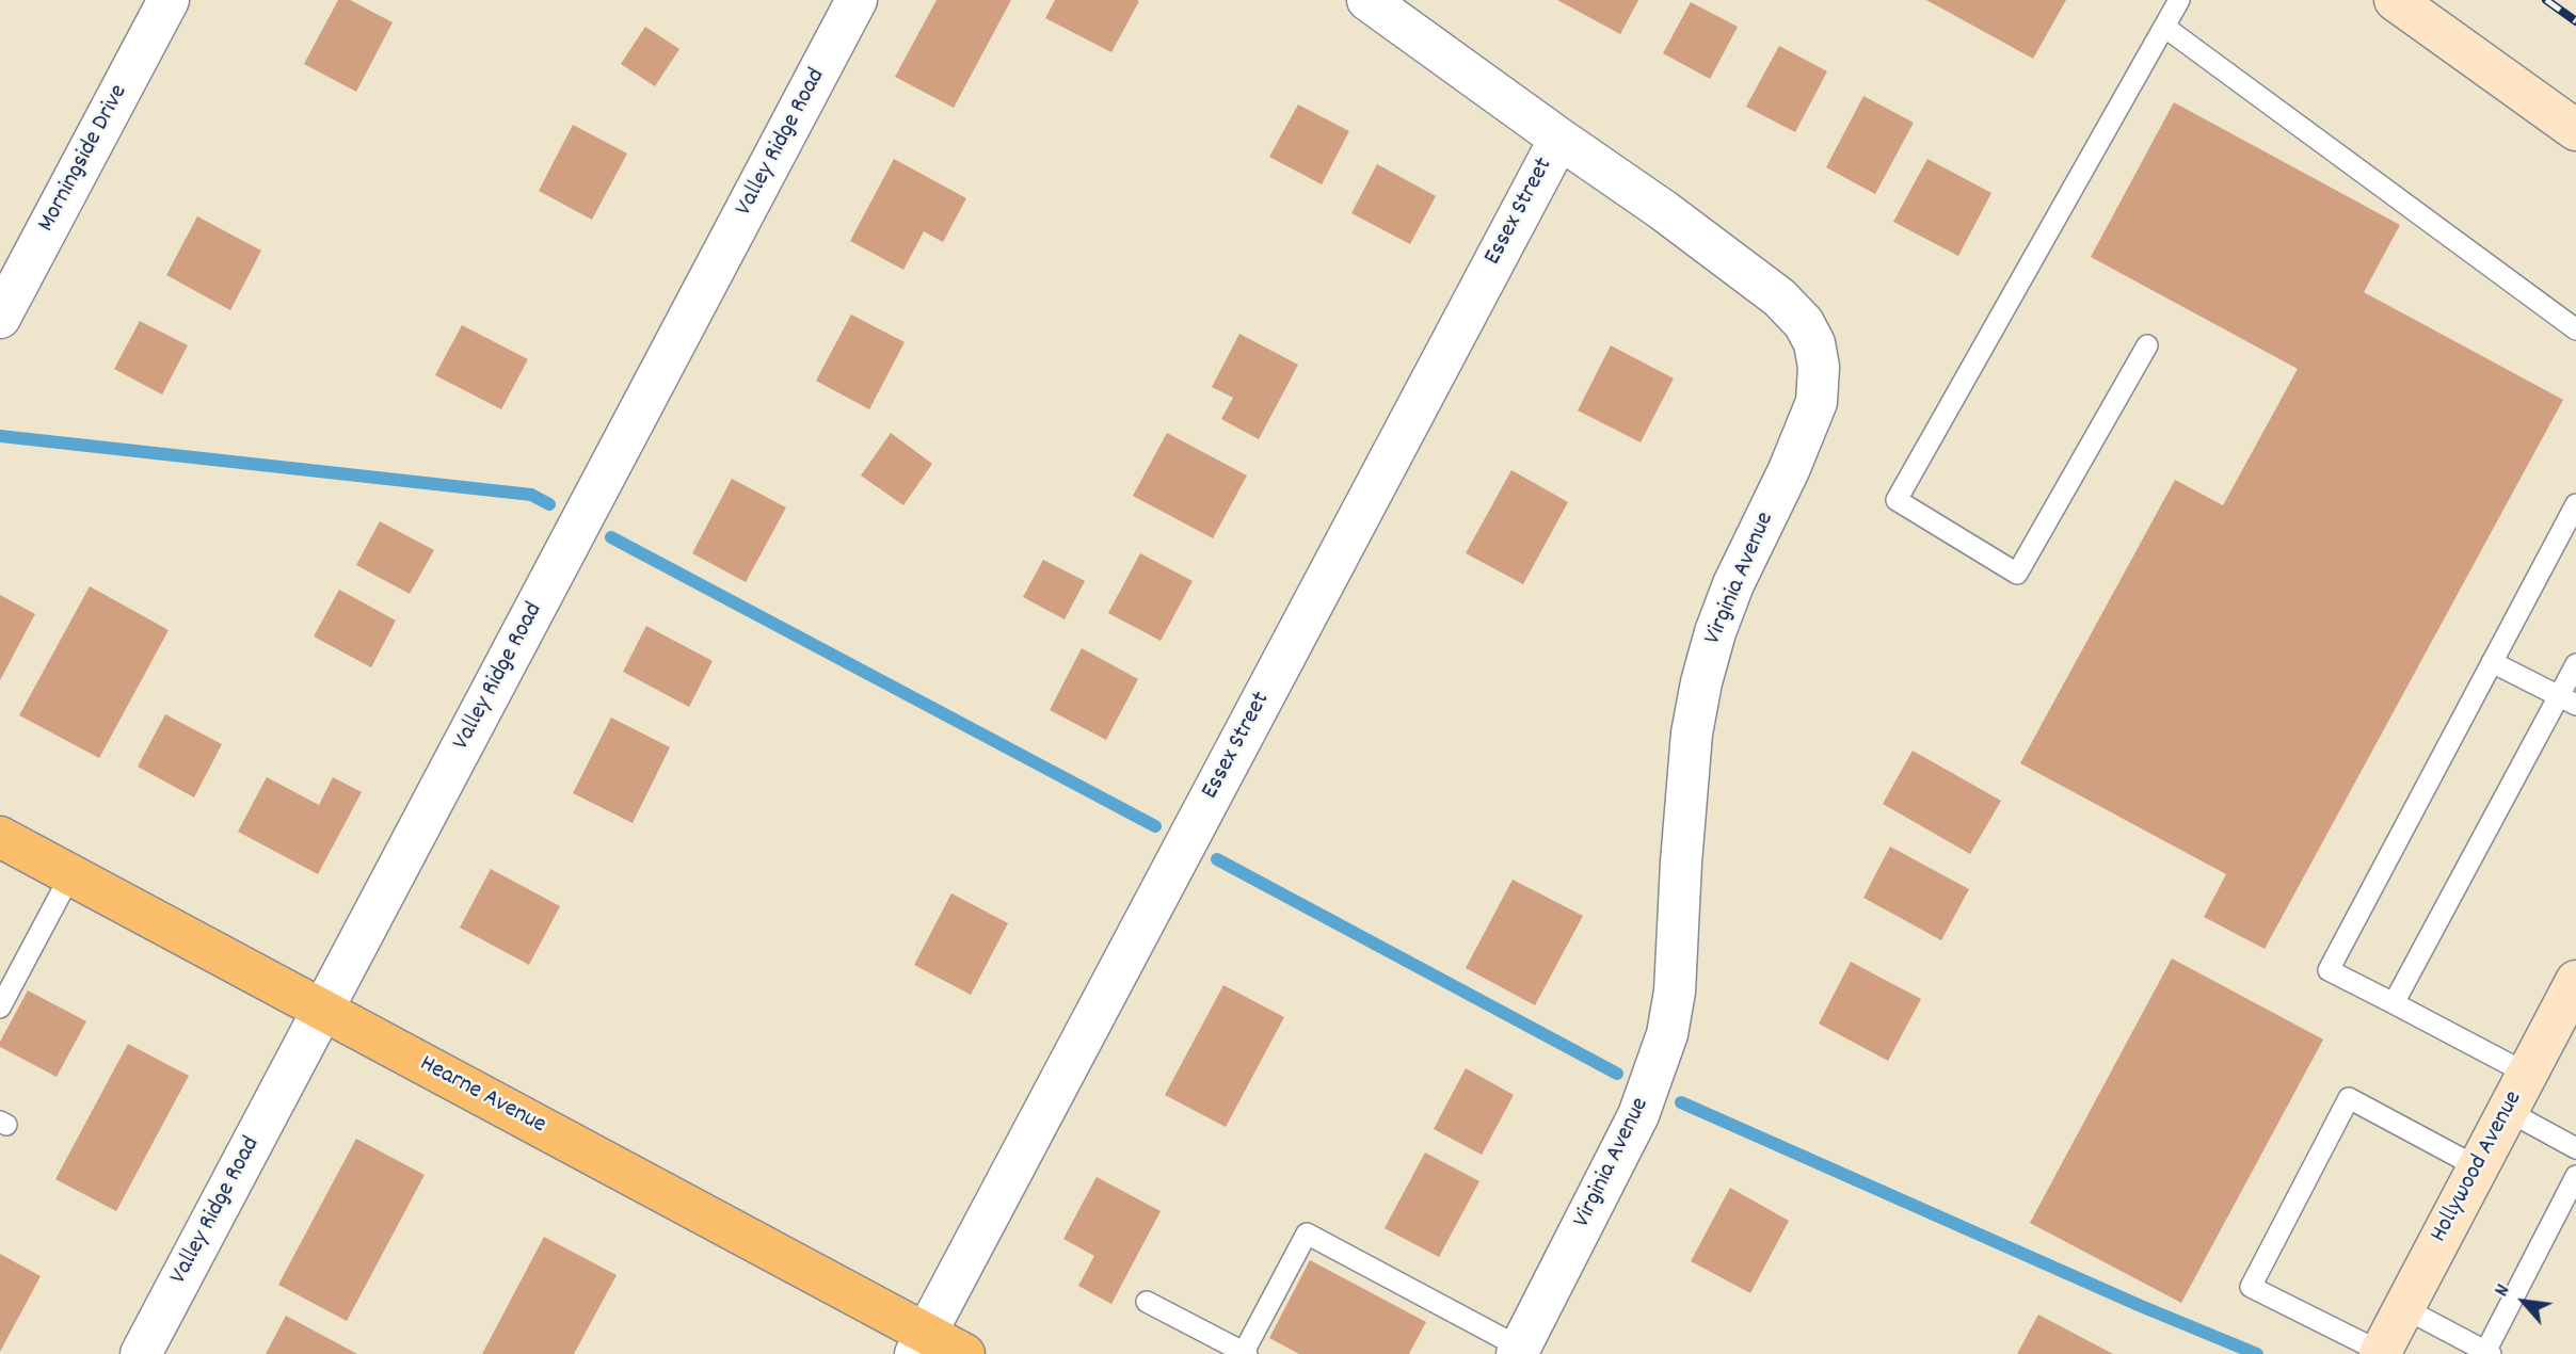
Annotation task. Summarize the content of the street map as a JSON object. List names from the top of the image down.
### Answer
{
  "streets": {
    "main road": ["Hearne Avenue", "Hollywood Avenue"],
    "street": [
      "Valley Ridge Road",
      "Morningside Drive",
      "Essex Street",
      "Virginia Avenue"
    ]
  },
  "crossings": [
    ["Valley Ridge Road", "Hearne Avenue"],
    ["Essex Street", "Virginia Avenue"],
    ["Essex Street", "Hearne Avenue"]
  ],
  "north": "top left"
}
